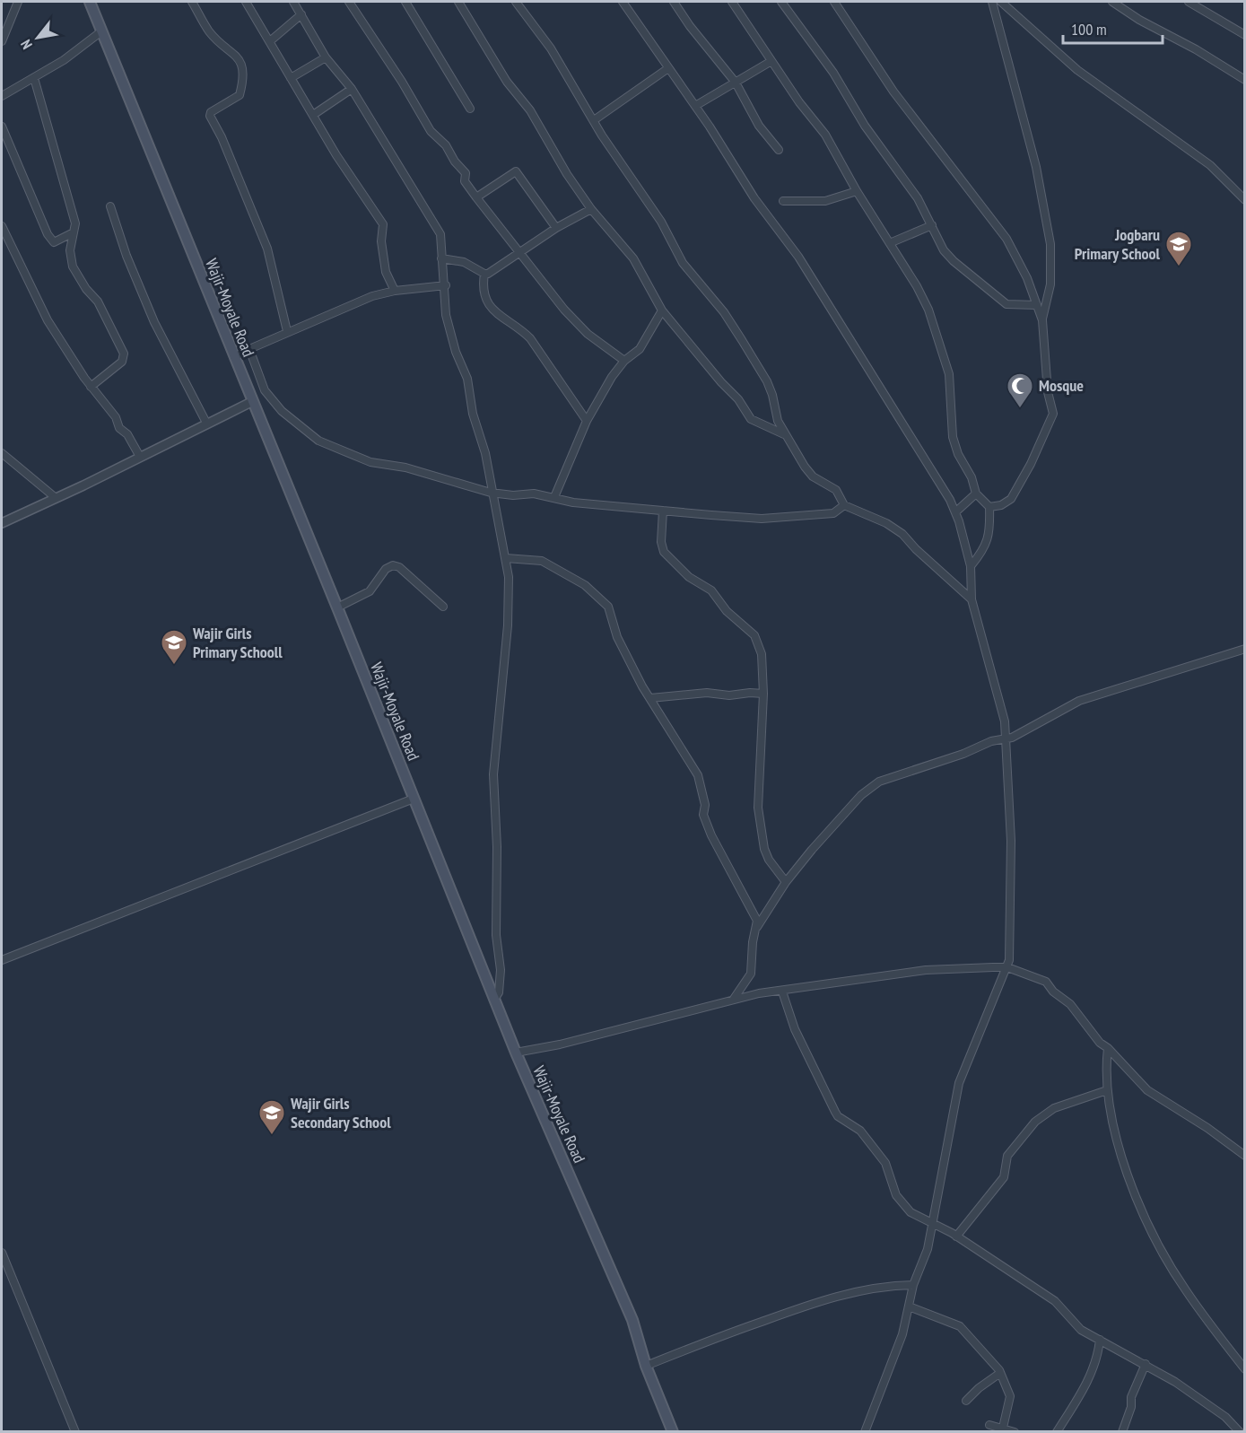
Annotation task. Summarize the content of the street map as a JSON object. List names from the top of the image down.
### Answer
{
  "streets": {
    "main road": ["Wajir-Moyale Road"]
  },
  "places": {
    "school or university": ["Jogbaru Primary School", "Wajir Girls Primary Schooll", "Wajir Girls Secondary School"],
    "mosque": ["Mosque"]
  },
  "scale_bar": "100 m",
  "north": "bottom left"
}
